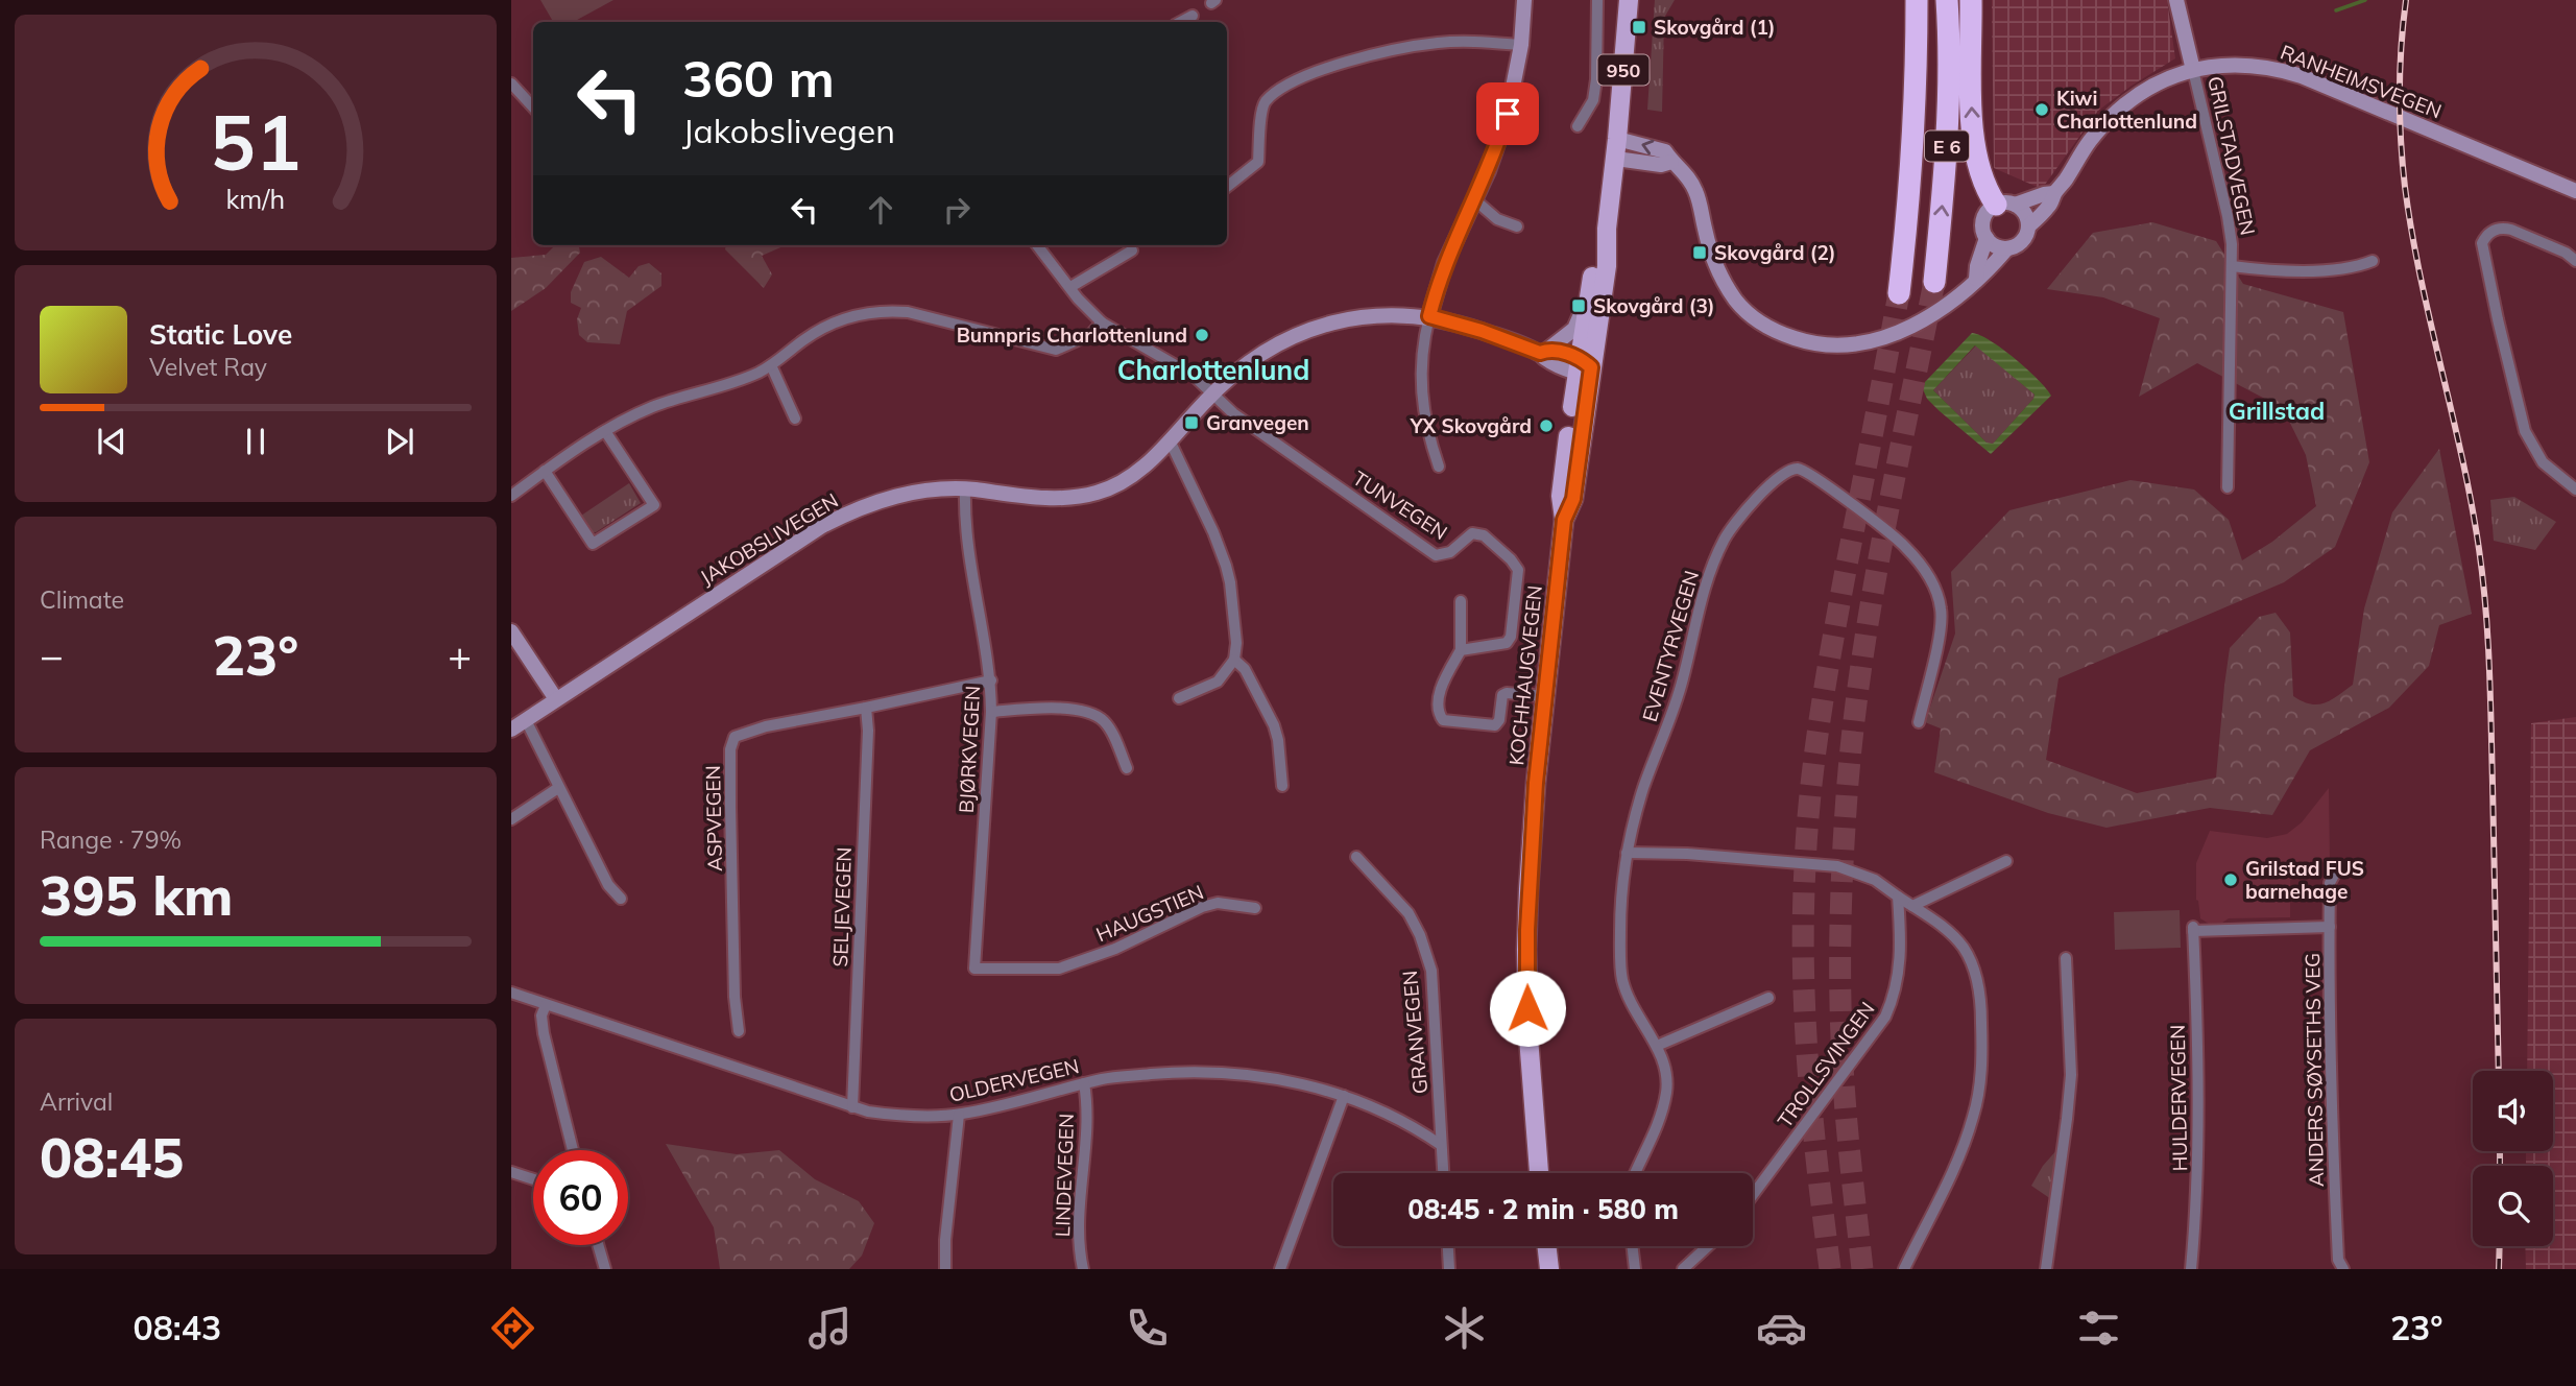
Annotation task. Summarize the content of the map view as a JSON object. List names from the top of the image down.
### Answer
{
  "streets": {
    "highway": ["E 6"],
    "main road": ["950", "KOCHHAUGVEGEN"],
    "street": [
      "RANHEIMSVEGEN",
      "GRILSTADVEGEN",
      "TUNVEGEN",
      "JAKOBSLIVEGEN",
      "EVENTYRVEGEN",
      "BJØRKVEGEN",
      "ASPVEGEN",
      "SELJEVEGEN",
      "HAUGSTIEN",
      "GRANVEGEN",
      "TROLLSVINGEN",
      "ANDERS SØYSETHS VEG",
      "OLDERVEGEN",
      "HULDERVEGEN",
      "LINDEVEGEN"
    ]
  },
  "crossings": [
    ["RANHEIMSVEGEN", "GRILSTADVEGEN"],
    ["E 6", "GRILSTADVEGEN"],
    ["TUNVEGEN", "JAKOBSLIVEGEN"],
    ["JAKOBSLIVEGEN", "KOCHHAUGVEGEN"],
    ["JAKOBSLIVEGEN", "BJØRKVEGEN"],
    ["BJØRKVEGEN", "ASPVEGEN"],
    ["BJØRKVEGEN", "HAUGSTIEN"],
    ["ASPVEGEN", "SELJEVEGEN"],
    ["SELJEVEGEN", "OLDERVEGEN"],
    ["GRANVEGEN", "OLDERVEGEN"],
    ["ANDERS SØYSETHS VEG", "HULDERVEGEN"],
    ["OLDERVEGEN", "LINDEVEGEN"]
  ],
  "districts": ["Charlottenlund", "Grillstad"],
  "places": {
    "transit": [
      "Skovgård (1)",
      "Skovgård (2)",
      "Skovgård (3)",
      "Granvegen"
    ],
    "other": [
      "Kiwi Charlottenlund",
      "Bunnpris Charlottenlund",
      "YX Skovgård",
      "Grilstad FUS barnehage"
    ]
  },
  "page": {
    "turn": ["360 m", "Jakobslivegen"],
    "song": ["Static Love", "Velvet Ray"],
    "tile": [
      "Climate",
      ["Range · 79%", "395 km"],
      ["Arrival", "08:45"]
    ],
    "heat": ["−", "23°", "+"],
    "limit": "60",
    "trip": "08:45 · 2 min · 580 m",
    "tabs": ["08:43", "23°"],
    "gauge": ["51", "km/h"]
  }
}
